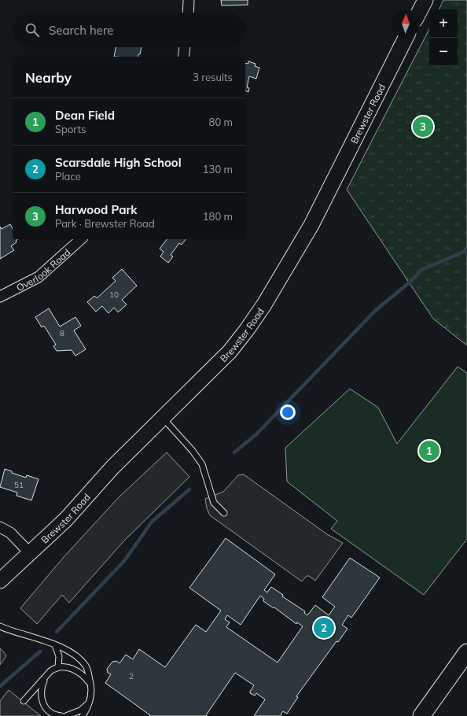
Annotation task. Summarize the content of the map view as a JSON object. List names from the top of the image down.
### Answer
{
  "streets": {
    "street": ["Brewster Road", "Overlook Road"]
  },
  "house_numbers": [
    "10",
    "8",
    "51",
    "2"
  ],
  "north": "top",
  "page": {
    "map_buttons": ["+", "−"],
    "search": "Search here",
    "heading": ["Nearby", "3 results"],
    "list": [
      {
        "mark": "1",
        "name": "Dean Field",
        "note": "Sports",
        "value": "80 m"
      },
      {
        "mark": "2",
        "name": "Scarsdale High School",
        "note": "Place",
        "value": "130 m"
      },
      {
        "mark": "3",
        "name": "Harwood Park",
        "note": "Park · Brewster Road",
        "value": "180 m"
      }
    ],
    "pins": ["3", "1", "2"]
  }
}
